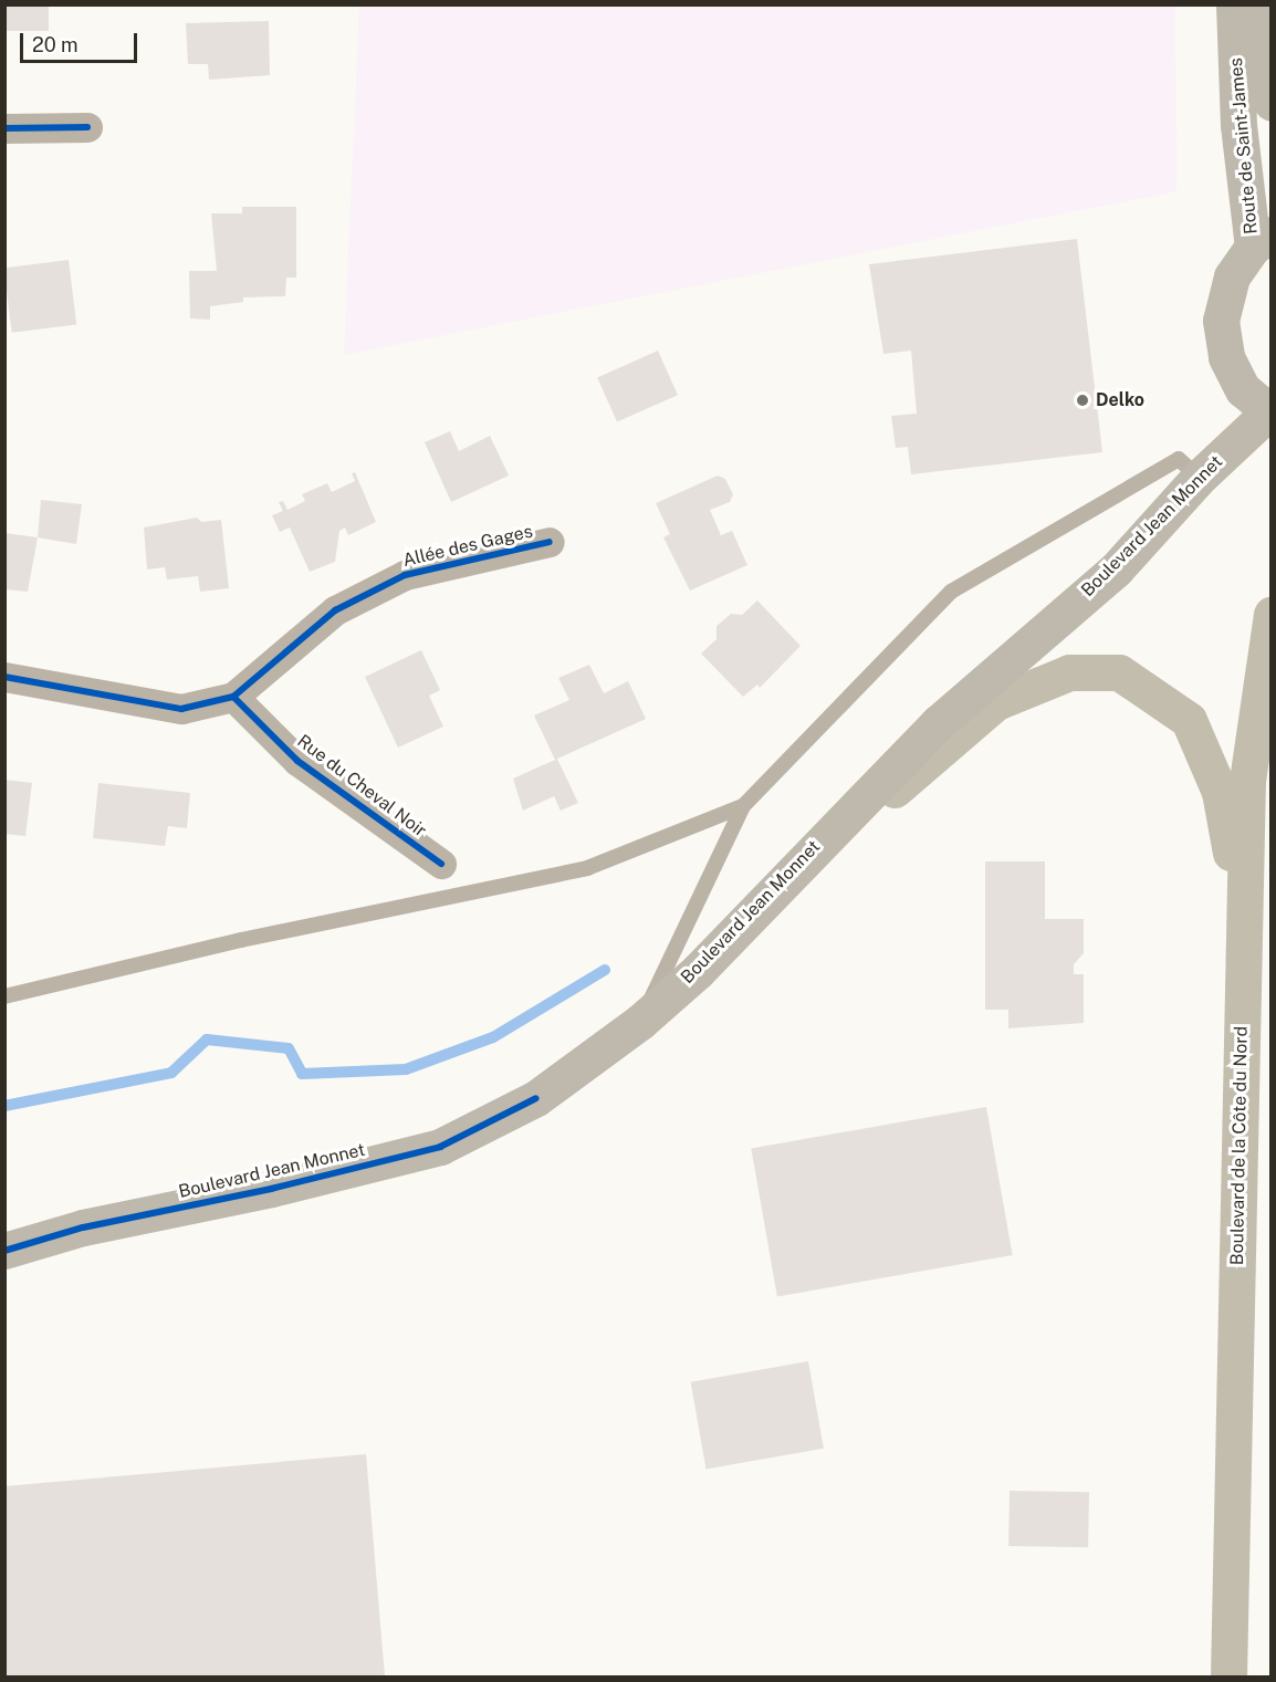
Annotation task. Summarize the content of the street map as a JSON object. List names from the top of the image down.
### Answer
{
  "streets": {
    "main road": ["Route de Saint-James", "Boulevard Jean Monnet", "Boulevard de la Côte du Nord"],
    "street": ["Allée des Gages", "Rue du Cheval Noir"]
  },
  "crossings": [
    ["Allée des Gages", "Rue du Cheval Noir"]
  ],
  "places": ["Delko"],
  "scale_bar": "20 m"
}
